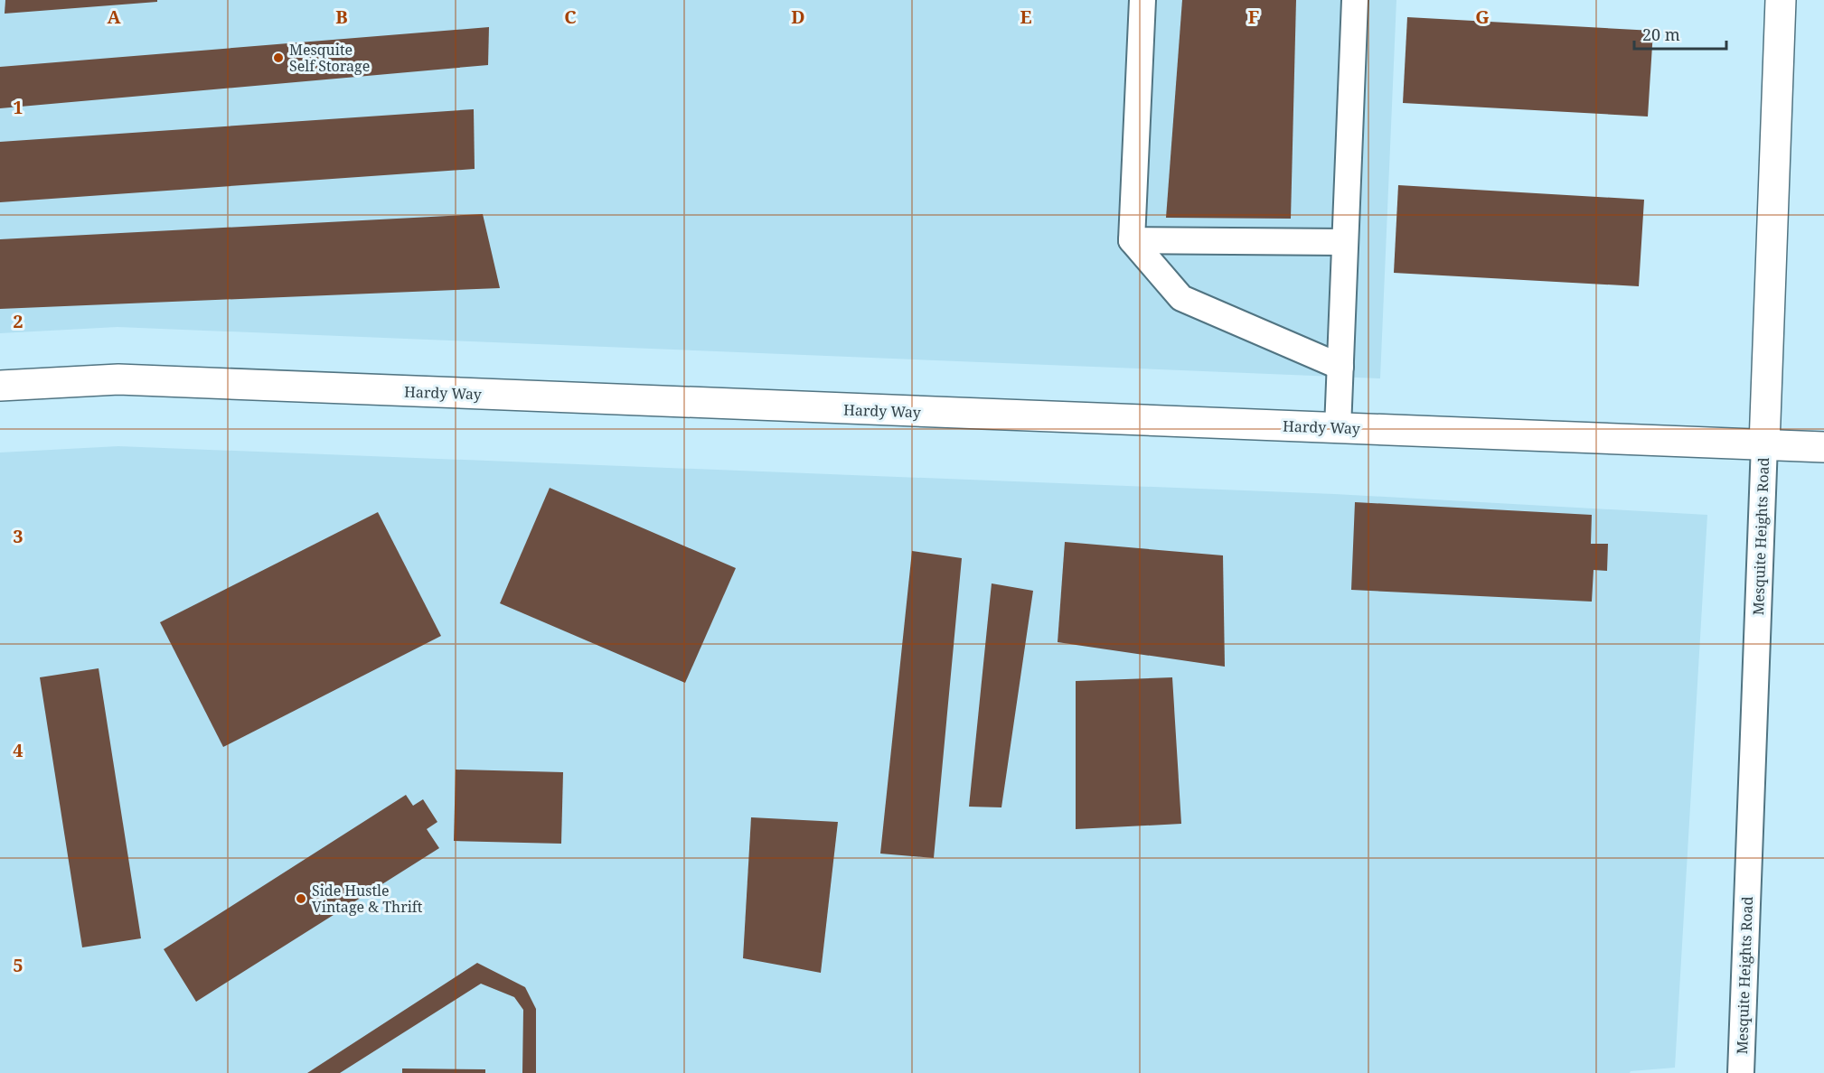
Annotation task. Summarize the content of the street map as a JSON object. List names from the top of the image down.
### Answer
{
  "streets": {
    "main road": ["Hardy Way", "Mesquite Heights Road"]
  },
  "crossings": [
    ["Hardy Way", "Mesquite Heights Road"]
  ],
  "places": ["Mesquite Self Storage", "Side Hustle Vintage & Thrift"],
  "scale_bar": "20 m",
  "grid": {
    "columns": [
      "A",
      "B",
      "C",
      "D",
      "E",
      "F",
      "G"
    ],
    "rows": [
      "1",
      "2",
      "3",
      "4",
      "5"
    ]
  }
}
